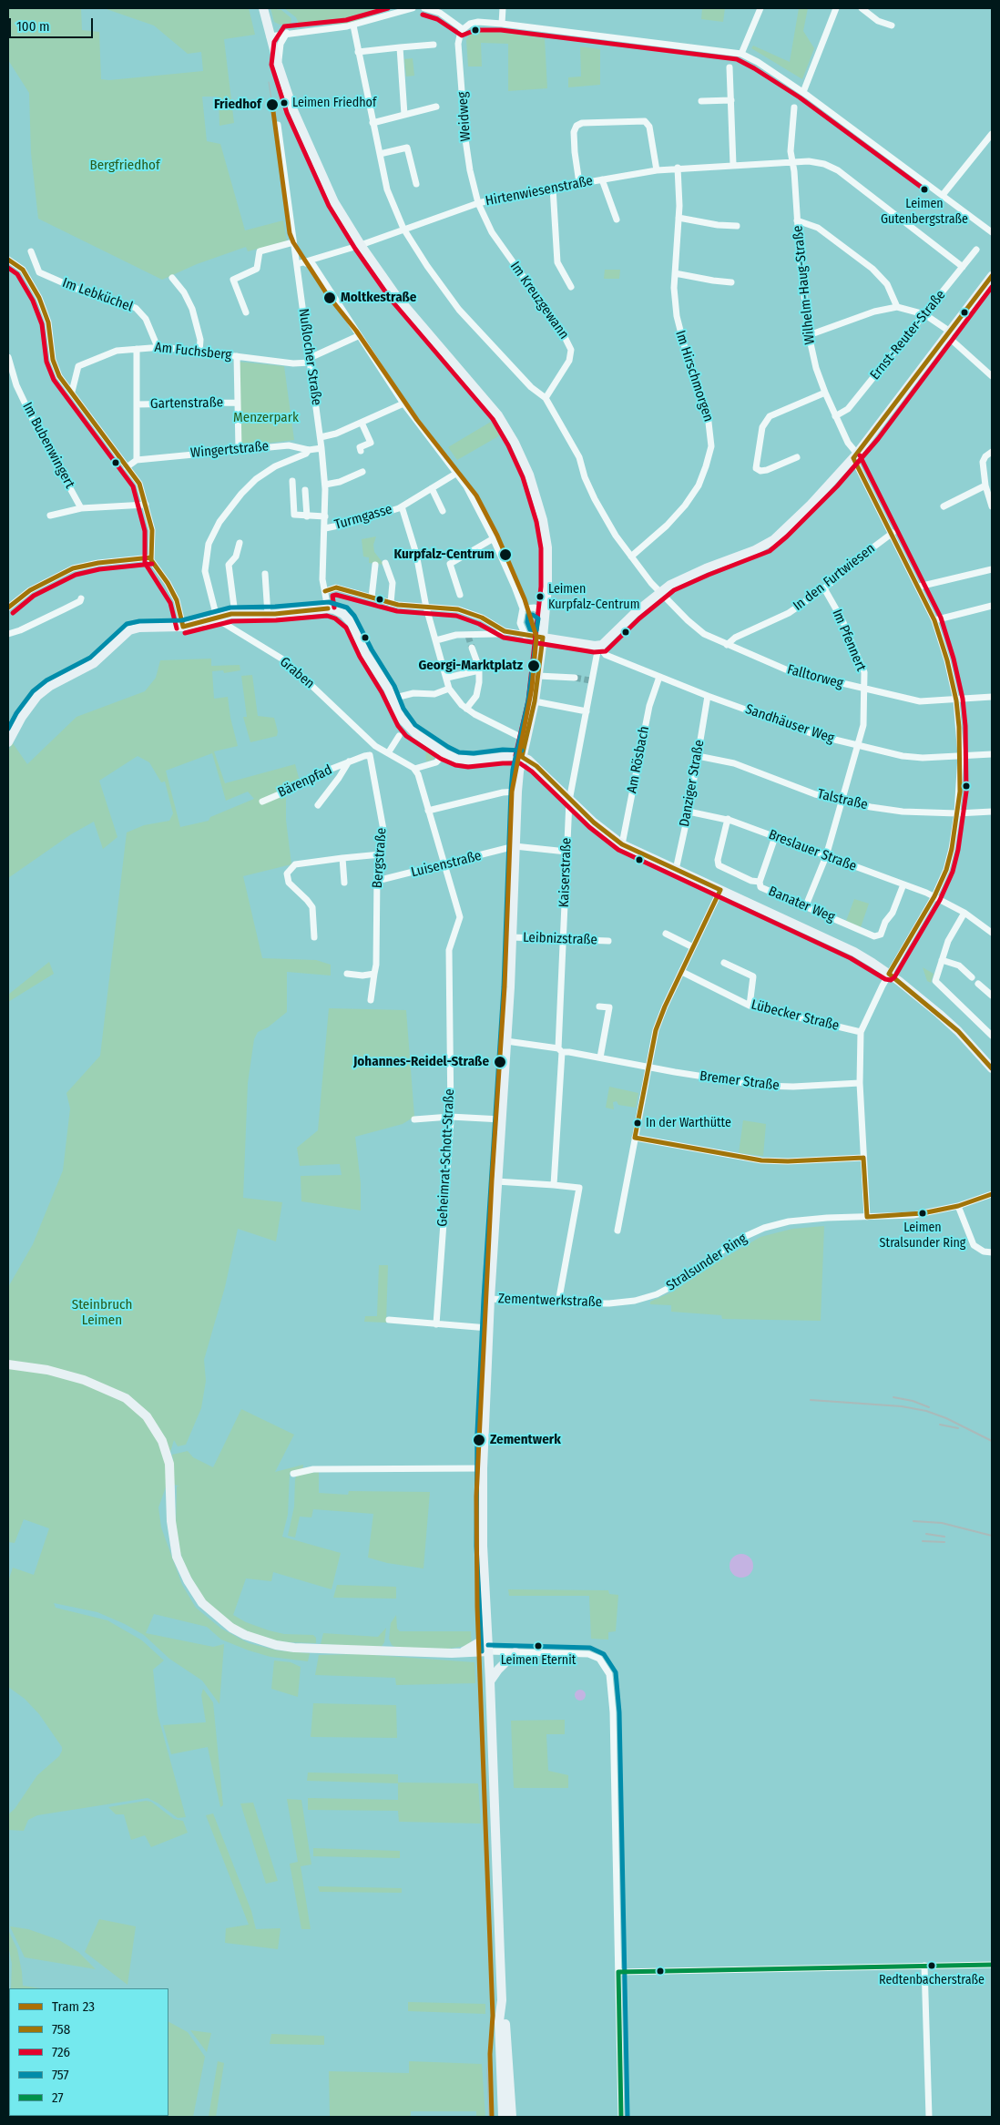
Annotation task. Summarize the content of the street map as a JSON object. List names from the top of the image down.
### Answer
{
  "streets": {
    "street": [
      "Weidweg",
      "Hirtenwiesenstraße",
      "Wilhelm-Haug-Straße",
      "Im Lebküchel",
      "Im Kreuzgewann",
      "Ernst-Reuter-Straße",
      "Am Fuchsberg",
      "Nußlocher Straße",
      "Im Hirschmorgen",
      "Gartenstraße",
      "Im Bubenwingert",
      "Wingertstraße",
      "Turmgasse",
      "In den Furtwiesen",
      "Im Pfennert",
      "Graben",
      "Falltorweg",
      "Sandhäuser Weg",
      "Am Rösbach",
      "Bärenpfad",
      "Danziger Straße",
      "Talstraße",
      "Breslauer Straße",
      "Bergstraße",
      "Luisenstraße",
      "Kaiserstraße",
      "Banater Weg",
      "Leibnizstraße",
      "Lübecker Straße",
      "Bremer Straße",
      "Geheimrat-Schott-Straße",
      "Stralsunder Ring",
      "Zementwerkstraße"
    ]
  },
  "crossings": [
    ["Weidweg", "Hirtenwiesenstraße"],
    ["Weidweg", "Im Kreuzgewann"],
    ["Hirtenwiesenstraße", "Wilhelm-Haug-Straße"],
    ["Hirtenwiesenstraße", "Im Kreuzgewann"],
    ["Hirtenwiesenstraße", "Ernst-Reuter-Straße"],
    ["Hirtenwiesenstraße", "Nußlocher Straße"],
    ["Hirtenwiesenstraße", "Im Hirschmorgen"],
    ["Hirtenwiesenstraße", "Falltorweg"],
    ["Wilhelm-Haug-Straße", "Ernst-Reuter-Straße"],
    ["Wilhelm-Haug-Straße", "In den Furtwiesen"],
    ["Wilhelm-Haug-Straße", "Falltorweg"],
    ["Wilhelm-Haug-Straße", "Sandhäuser Weg"],
    ["Wilhelm-Haug-Straße", "Talstraße"],
    ["Wilhelm-Haug-Straße", "Breslauer Straße"],
    ["Wilhelm-Haug-Straße", "Lübecker Straße"],
    ["Im Lebküchel", "Am Fuchsberg"],
    ["Im Kreuzgewann", "Falltorweg"],
    ["Am Fuchsberg", "Nußlocher Straße"],
    ["Nußlocher Straße", "Wingertstraße"],
    ["Nußlocher Straße", "Turmgasse"],
    ["Im Hirschmorgen", "Falltorweg"],
    ["In den Furtwiesen", "Im Pfennert"],
    ["In den Furtwiesen", "Falltorweg"],
    ["Im Pfennert", "Falltorweg"],
    ["Im Pfennert", "Sandhäuser Weg"],
    ["Im Pfennert", "Talstraße"],
    ["Im Pfennert", "Breslauer Straße"],
    ["Im Pfennert", "Banater Weg"],
    ["Sandhäuser Weg", "Am Rösbach"],
    ["Sandhäuser Weg", "Danziger Straße"],
    ["Sandhäuser Weg", "Kaiserstraße"],
    ["Bärenpfad", "Bergstraße"],
    ["Danziger Straße", "Talstraße"],
    ["Danziger Straße", "Breslauer Straße"],
    ["Breslauer Straße", "Banater Weg"],
    ["Bergstraße", "Luisenstraße"],
    ["Luisenstraße", "Geheimrat-Schott-Straße"],
    ["Kaiserstraße", "Leibnizstraße"],
    ["Stralsunder Ring", "Zementwerkstraße"]
  ],
  "parks": ["Bergfriedhof", "Menzerpark", "Steinbruch Leimen"],
  "places": [
    "Leimen Friedhof",
    "Friedhof",
    "Leimen Gutenbergstraße",
    "Moltkestraße",
    "Kurpfalz-Centrum",
    "Leimen Kurpfalz-Centrum",
    "Georgi-Marktplatz",
    "Johannes-Reidel-Straße",
    "In der Warthütte",
    "Leimen Stralsunder Ring",
    "Zementwerk",
    "Leimen Eternit",
    "Redtenbacherstraße"
  ],
  "lines": [
    "transit line 726",
    "tram line 23",
    "transit line 758",
    "transit line 757",
    "transit line 27"
  ],
  "legend": [
    "Tram 23",
    "758",
    "726",
    "757",
    "27"
  ],
  "scale_bar": "100 m"
}
